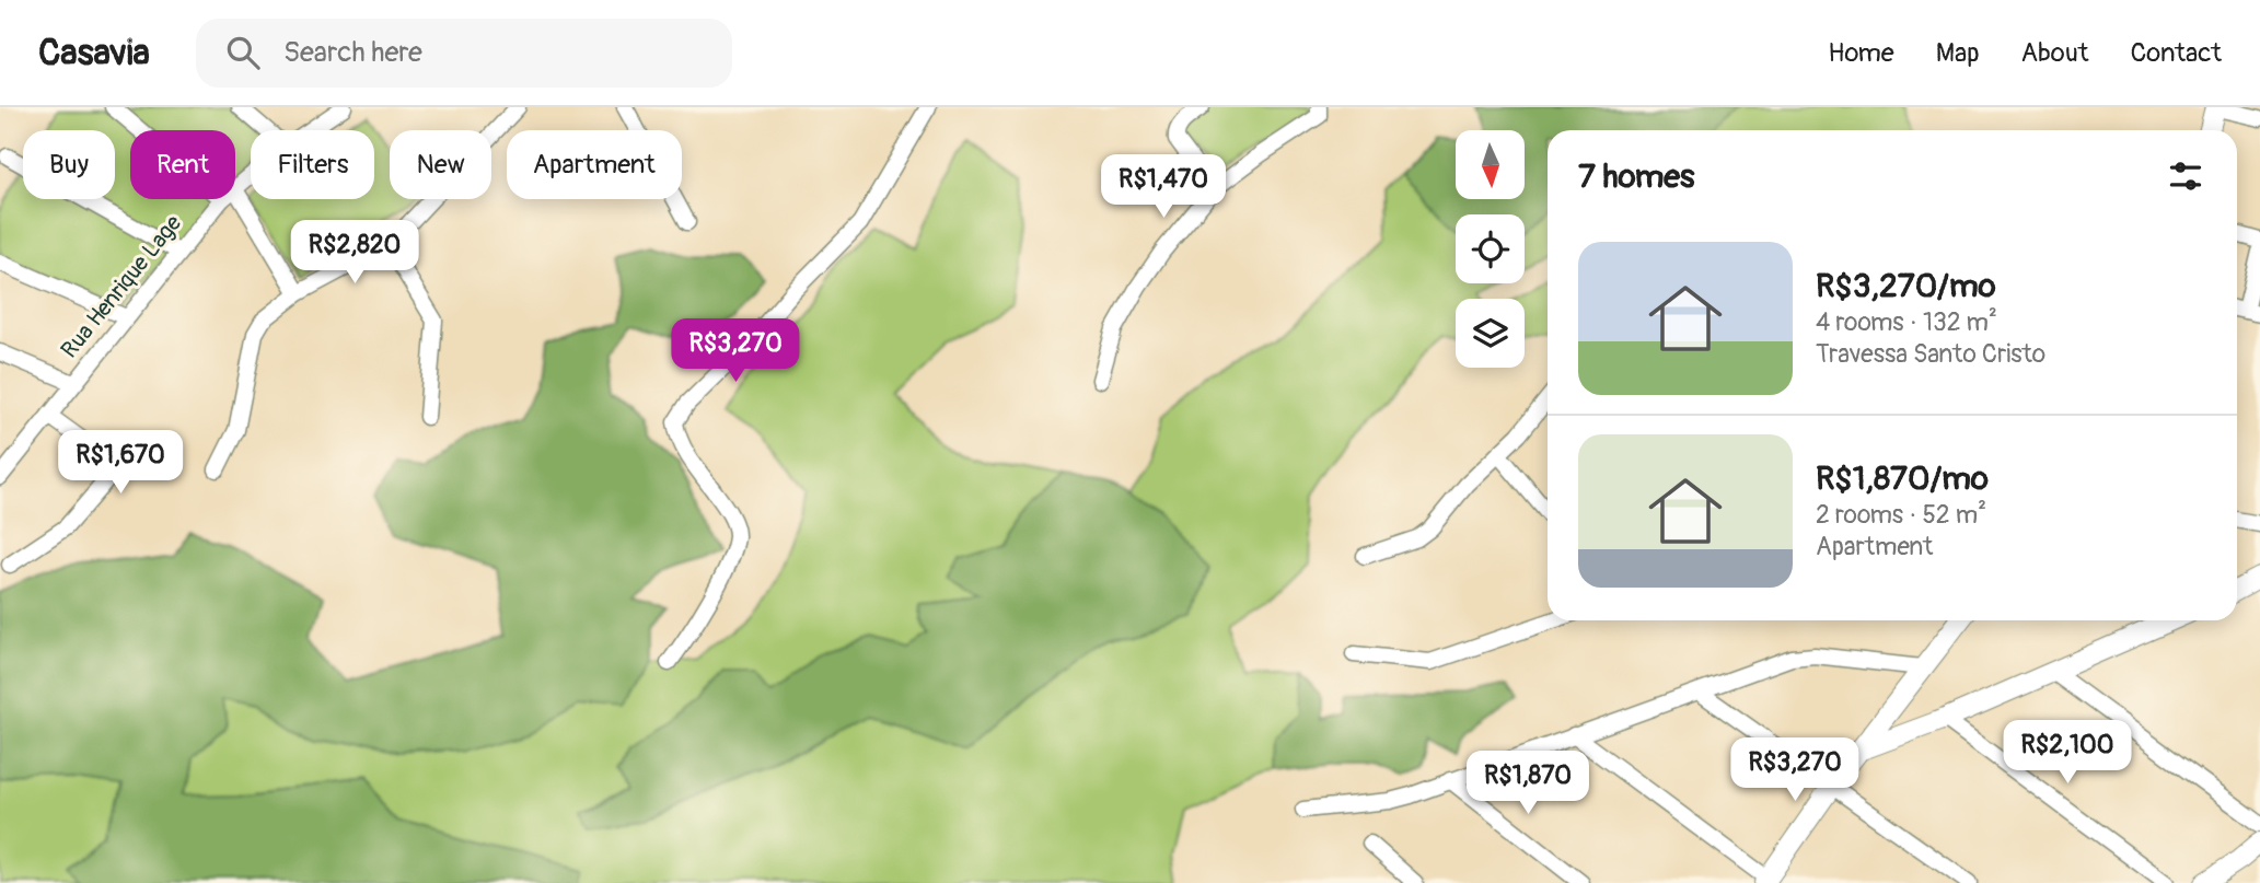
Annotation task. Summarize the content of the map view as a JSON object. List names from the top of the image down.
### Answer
{
  "streets": {
    "street": ["Rua Henrique Lage"]
  },
  "north": "bottom",
  "page": {
    "header": "Casavia",
    "search": "Search here",
    "nav": [
      "Home",
      "Map",
      "About",
      "Contact"
    ],
    "chip": [
      "Buy",
      "Rent",
      "Filters",
      "New",
      "Apartment"
    ],
    "heading": "7 homes",
    "price": [
      "R$1,470",
      "R$2,820",
      "R$3,270",
      "R$1,670",
      "R$2,100",
      "R$3,270",
      "R$1,870"
    ],
    "list": [
      {
        "name": "R$3,270/mo",
        "note": "4 rooms · 132 m² · Travessa Santo Cristo"
      },
      {
        "name": "R$1,870/mo",
        "note": "2 rooms · 52 m² · Apartment"
      }
    ]
  }
}
